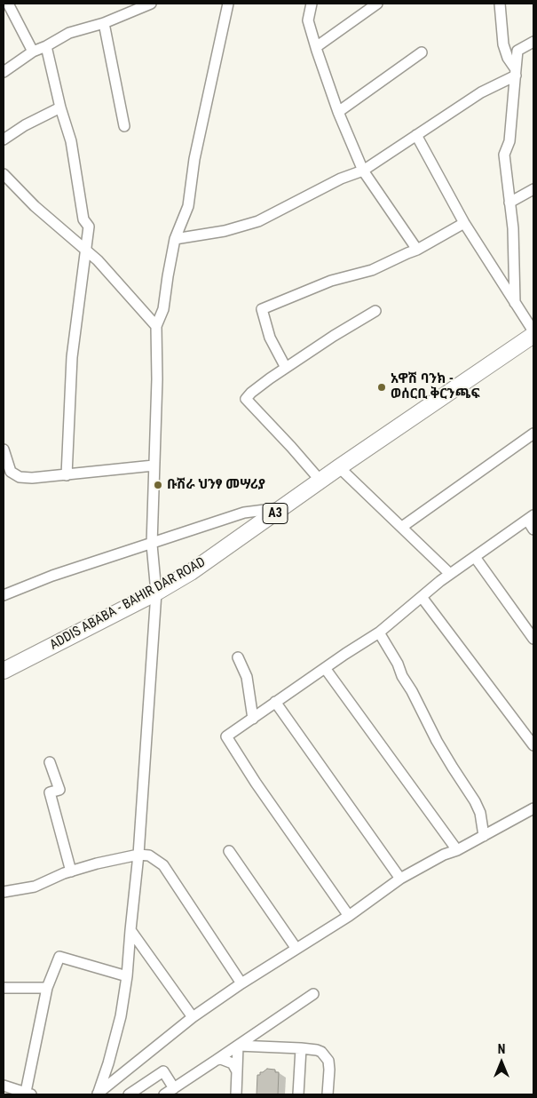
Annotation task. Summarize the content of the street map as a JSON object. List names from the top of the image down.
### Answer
{
  "streets": {
    "highway": ["A3", "ADDIS ABABA - BAHIR DAR ROAD"]
  },
  "places": ["አዋሽ ባንክ - ወሰርቢ ቅርንጫፍ", "ቡሽራ ህንፃ መሣሪያ"],
  "north": "top"
}
